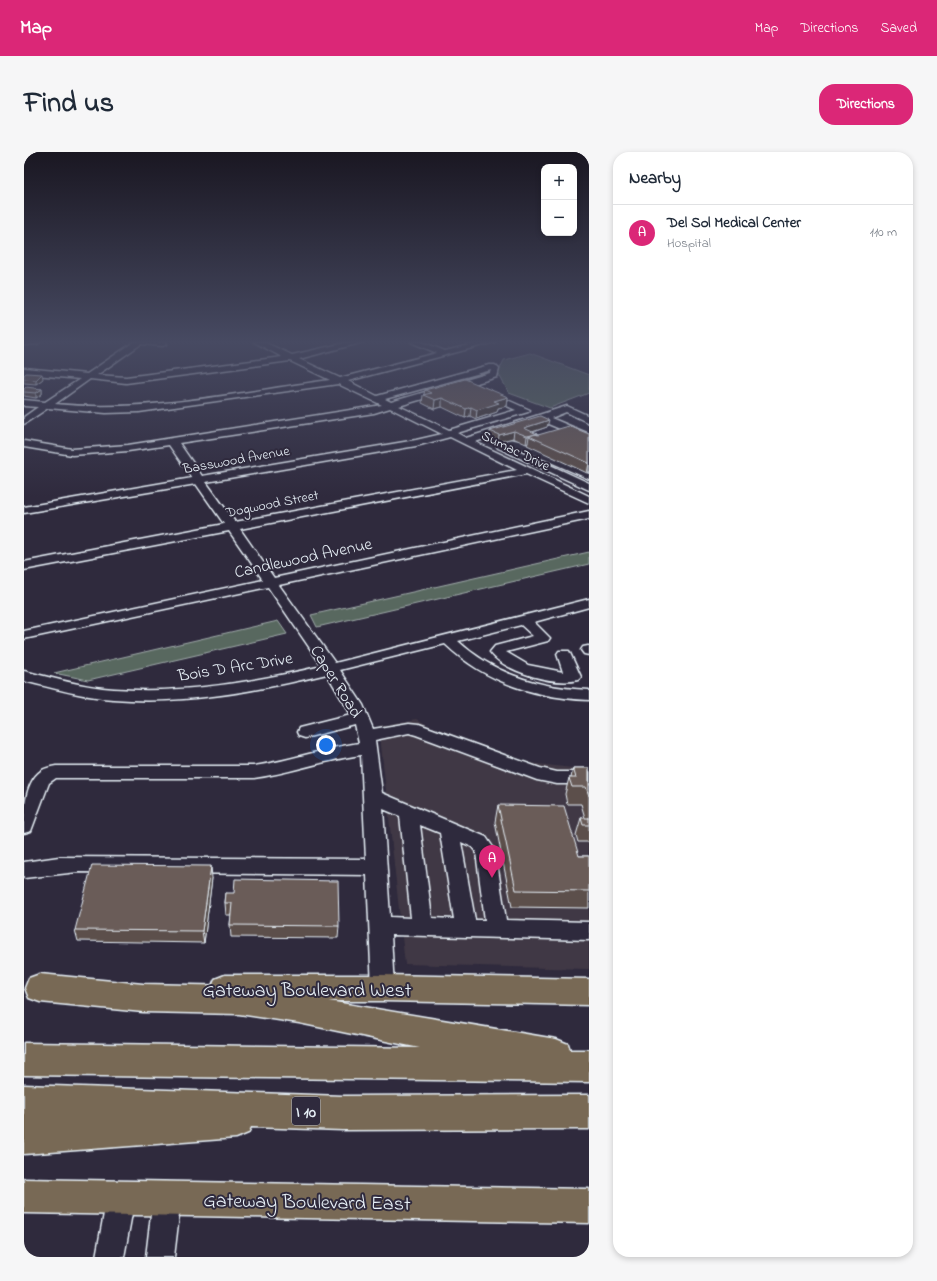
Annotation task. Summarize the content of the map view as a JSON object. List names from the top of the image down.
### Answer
{
  "streets": {
    "highway": ["I 10"],
    "main road": ["Gateway Boulevard West", "Gateway Boulevard East"],
    "street": [
      "Sumac Drive",
      "Basswood Avenue",
      "Dogwood Street",
      "Candlewood Avenue",
      "Bois D Arc Drive",
      "Caper Road"
    ]
  },
  "crossings": [
    ["Sumac Drive", "Basswood Avenue"],
    ["Sumac Drive", "Dogwood Street"],
    ["Basswood Avenue", "Caper Road"],
    ["Dogwood Street", "Caper Road"],
    ["Candlewood Avenue", "Caper Road"],
    ["Bois D Arc Drive", "Caper Road"],
    ["Caper Road", "Gateway Boulevard West"]
  ],
  "page": {
    "header": "Map",
    "nav": ["Map", "Directions", "Saved"],
    "title": "Find us",
    "buttons": "Directions",
    "heading": "Nearby",
    "map_buttons": ["+", "−"],
    "list": [
      {
        "mark": "A",
        "name": "Del Sol Medical Center",
        "note": "Hospital",
        "value": "110 m"
      }
    ],
    "pins": "A"
  }
}
